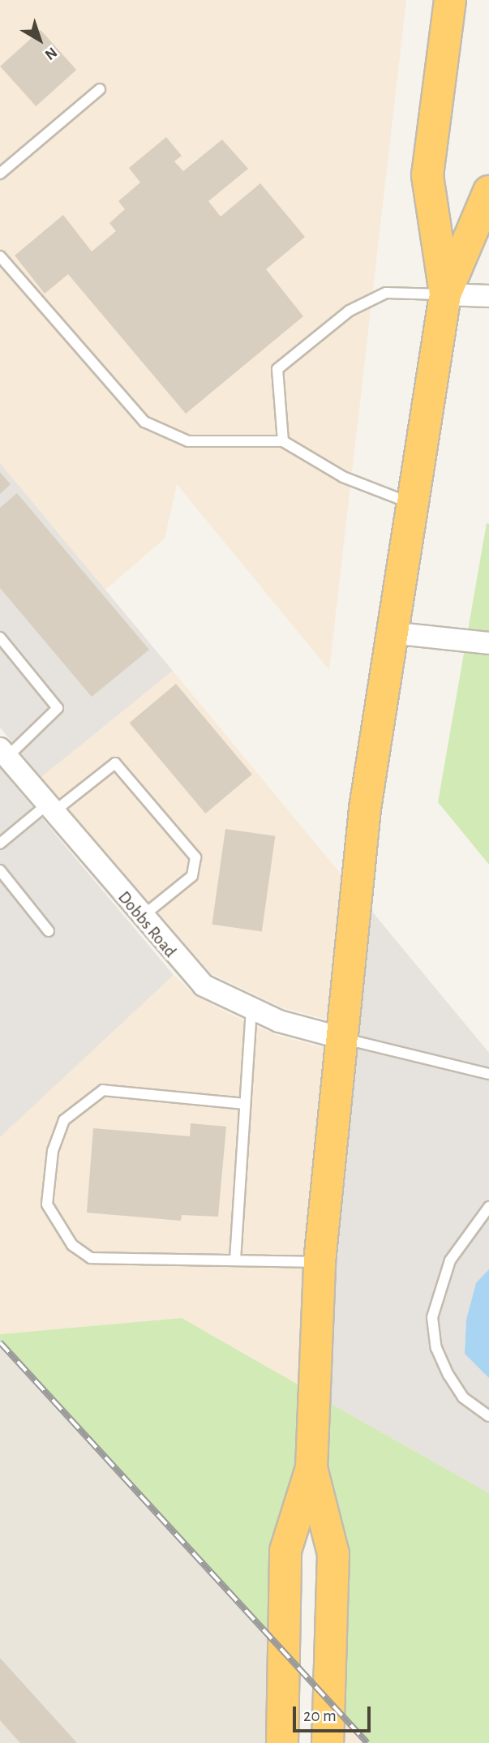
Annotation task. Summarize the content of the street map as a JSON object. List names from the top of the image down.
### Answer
{
  "streets": {
    "street": ["Dobbs Road"]
  },
  "scale_bar": "20 m",
  "north": "bottom right"
}
